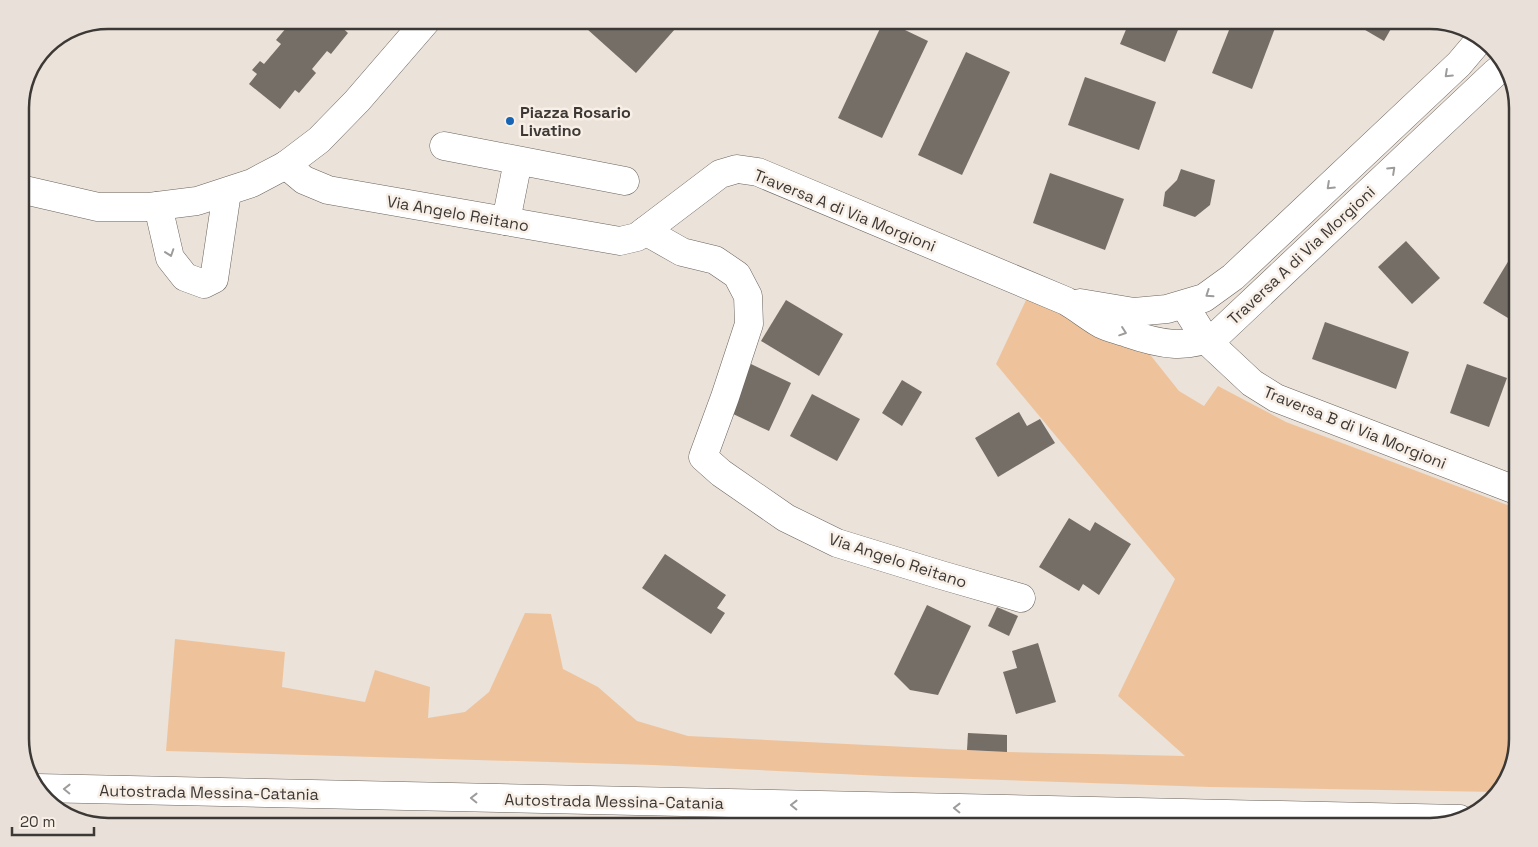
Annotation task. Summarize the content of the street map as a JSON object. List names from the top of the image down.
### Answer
{
  "streets": {
    "main road": [
      "Traversa A di Via Morgioni",
      "Via Angelo Reitano",
      "Traversa B di Via Morgioni",
      "Autostrada Messina-Catania"
    ]
  },
  "crossings": [
    ["Traversa A di Via Morgioni", "Via Angelo Reitano"],
    ["Traversa A di Via Morgioni", "Traversa B di Via Morgioni"]
  ],
  "one_way": ["Autostrada Messina-Catania"],
  "places": ["Piazza Rosario Livatino"],
  "scale_bar": "20 m"
}
